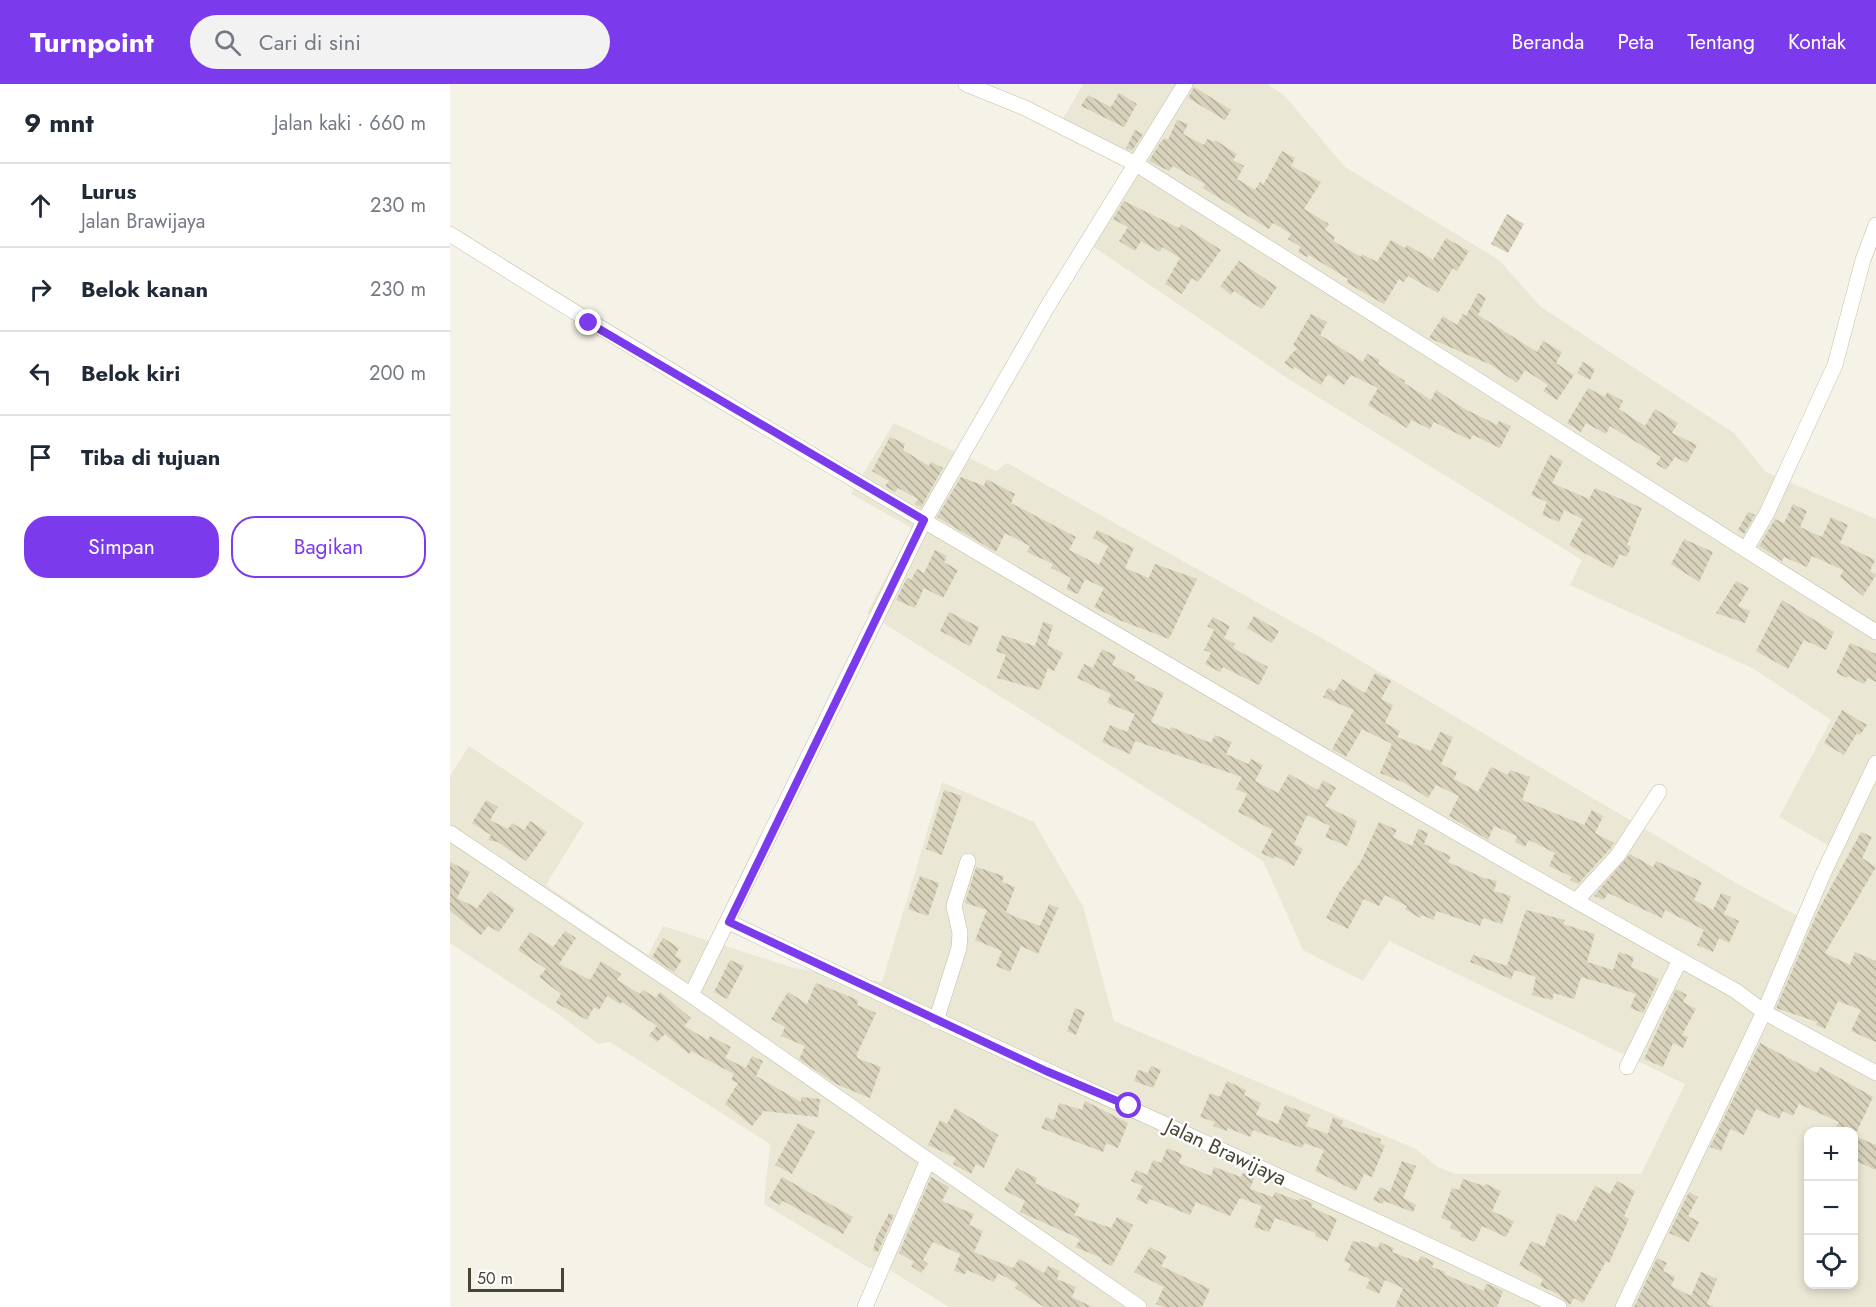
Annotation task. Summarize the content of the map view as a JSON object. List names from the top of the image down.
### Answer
{
  "streets": {
    "street": ["Jalan Brawijaya"]
  },
  "scale_bar": "50 m",
  "page": {
    "header": "Turnpoint",
    "search": "Cari di sini",
    "nav": [
      "Beranda",
      "Peta",
      "Tentang",
      "Kontak"
    ],
    "heading": ["9 mnt", "Jalan kaki · 660 m"],
    "list": [
      ["Lurus", "Jalan Brawijaya", "230 m"],
      ["Belok kanan", "230 m"],
      ["Belok kiri", "200 m"],
      "Tiba di tujuan"
    ],
    "buttons": ["Simpan", "Bagikan"],
    "map_buttons": ["+", "−"],
    "scale": "50 m"
  }
}
